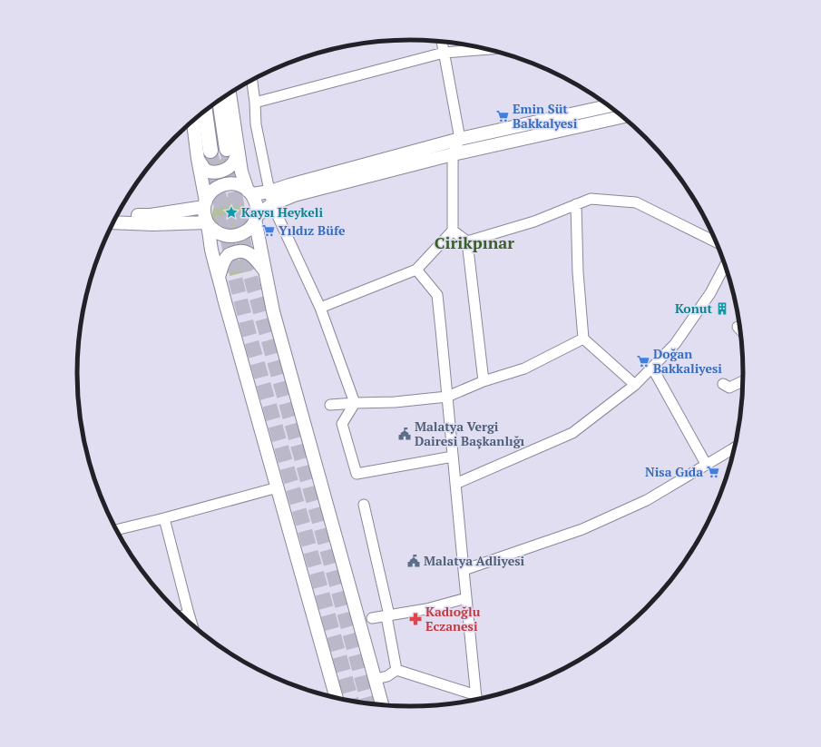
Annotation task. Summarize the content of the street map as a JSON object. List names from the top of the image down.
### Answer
{
  "districts": ["Cirikpınar"],
  "places": {
    "supermarket": [
      "Emin Süt Bakkalyesi",
      "Yıldız Büfe",
      "Doğan Bakkaliyesi",
      "Nisa Gıda"
    ],
    "place": ["Kaysı Heykeli"],
    "building": ["Konut"],
    "public building": ["Malatya Vergi Dairesi Başkanlığı", "Malatya Adliyesi"],
    "pharmacy": ["Kadıoğlu Eczanesi"]
  }
}
